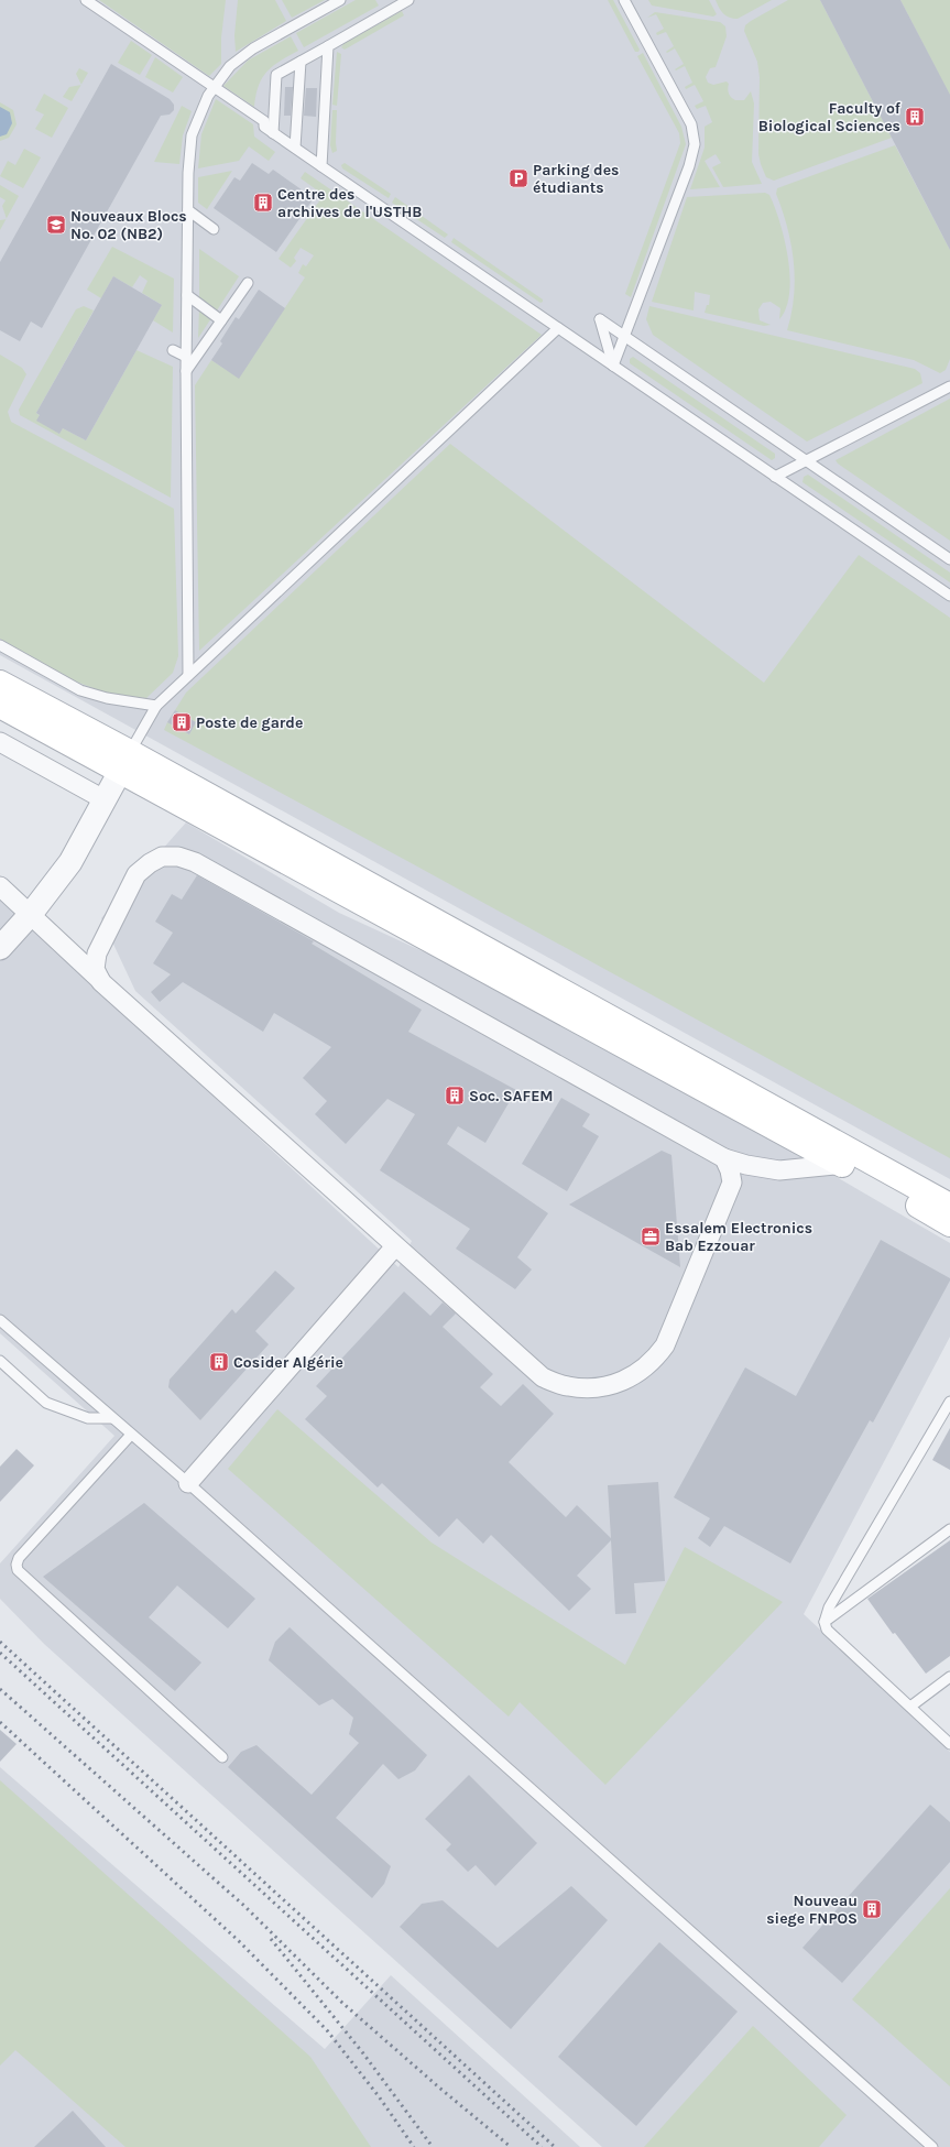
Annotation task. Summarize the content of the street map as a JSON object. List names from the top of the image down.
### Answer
{
  "places": {
    "building": [
      "Faculty of Biological Sciences",
      "Centre des archives de l'USTHB",
      "Poste de garde",
      "Soc. SAFEM",
      "Cosider Algérie",
      "Nouveau siege FNPOS"
    ],
    "parking": ["Parking des étudiants"],
    "school or university": ["Nouveaux Blocs No. 02 (NB2)"],
    "office": ["Essalem Electronics Bab Ezzouar"]
  }
}
